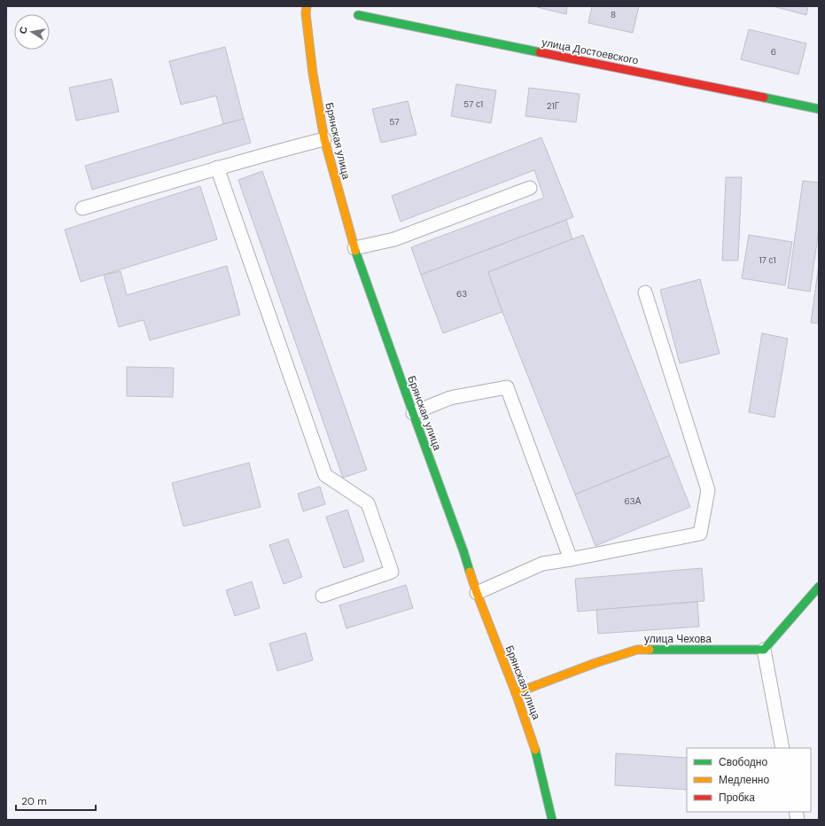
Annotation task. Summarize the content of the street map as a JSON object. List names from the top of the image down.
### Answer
{
  "streets": {
    "main road": ["улица Достоевского", "Брянская улица", "улица Чехова"]
  },
  "crossings": [
    ["Брянская улица", "улица Чехова"]
  ],
  "house_numbers": [
    "8",
    "6",
    "57 с1",
    "21Г",
    "57",
    "17 с1",
    "63",
    "63А"
  ],
  "legend": ["Свободно", "Медленно", "Пробка"],
  "scale_bar": "20 m",
  "north": "left"
}
